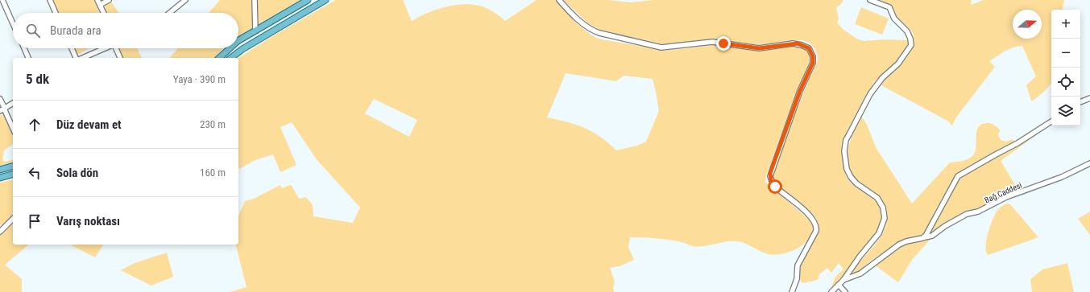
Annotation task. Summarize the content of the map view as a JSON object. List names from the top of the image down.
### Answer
{
  "streets": {
    "street": ["Bağ Caddesi"]
  },
  "north": "right",
  "page": {
    "map_buttons": ["+", "−"],
    "search": "Burada ara",
    "heading": ["5 dk", "Yaya · 390 m"],
    "list": [
      ["Düz devam et", "230 m"],
      ["Sola dön", "160 m"],
      "Varış noktası"
    ]
  }
}
